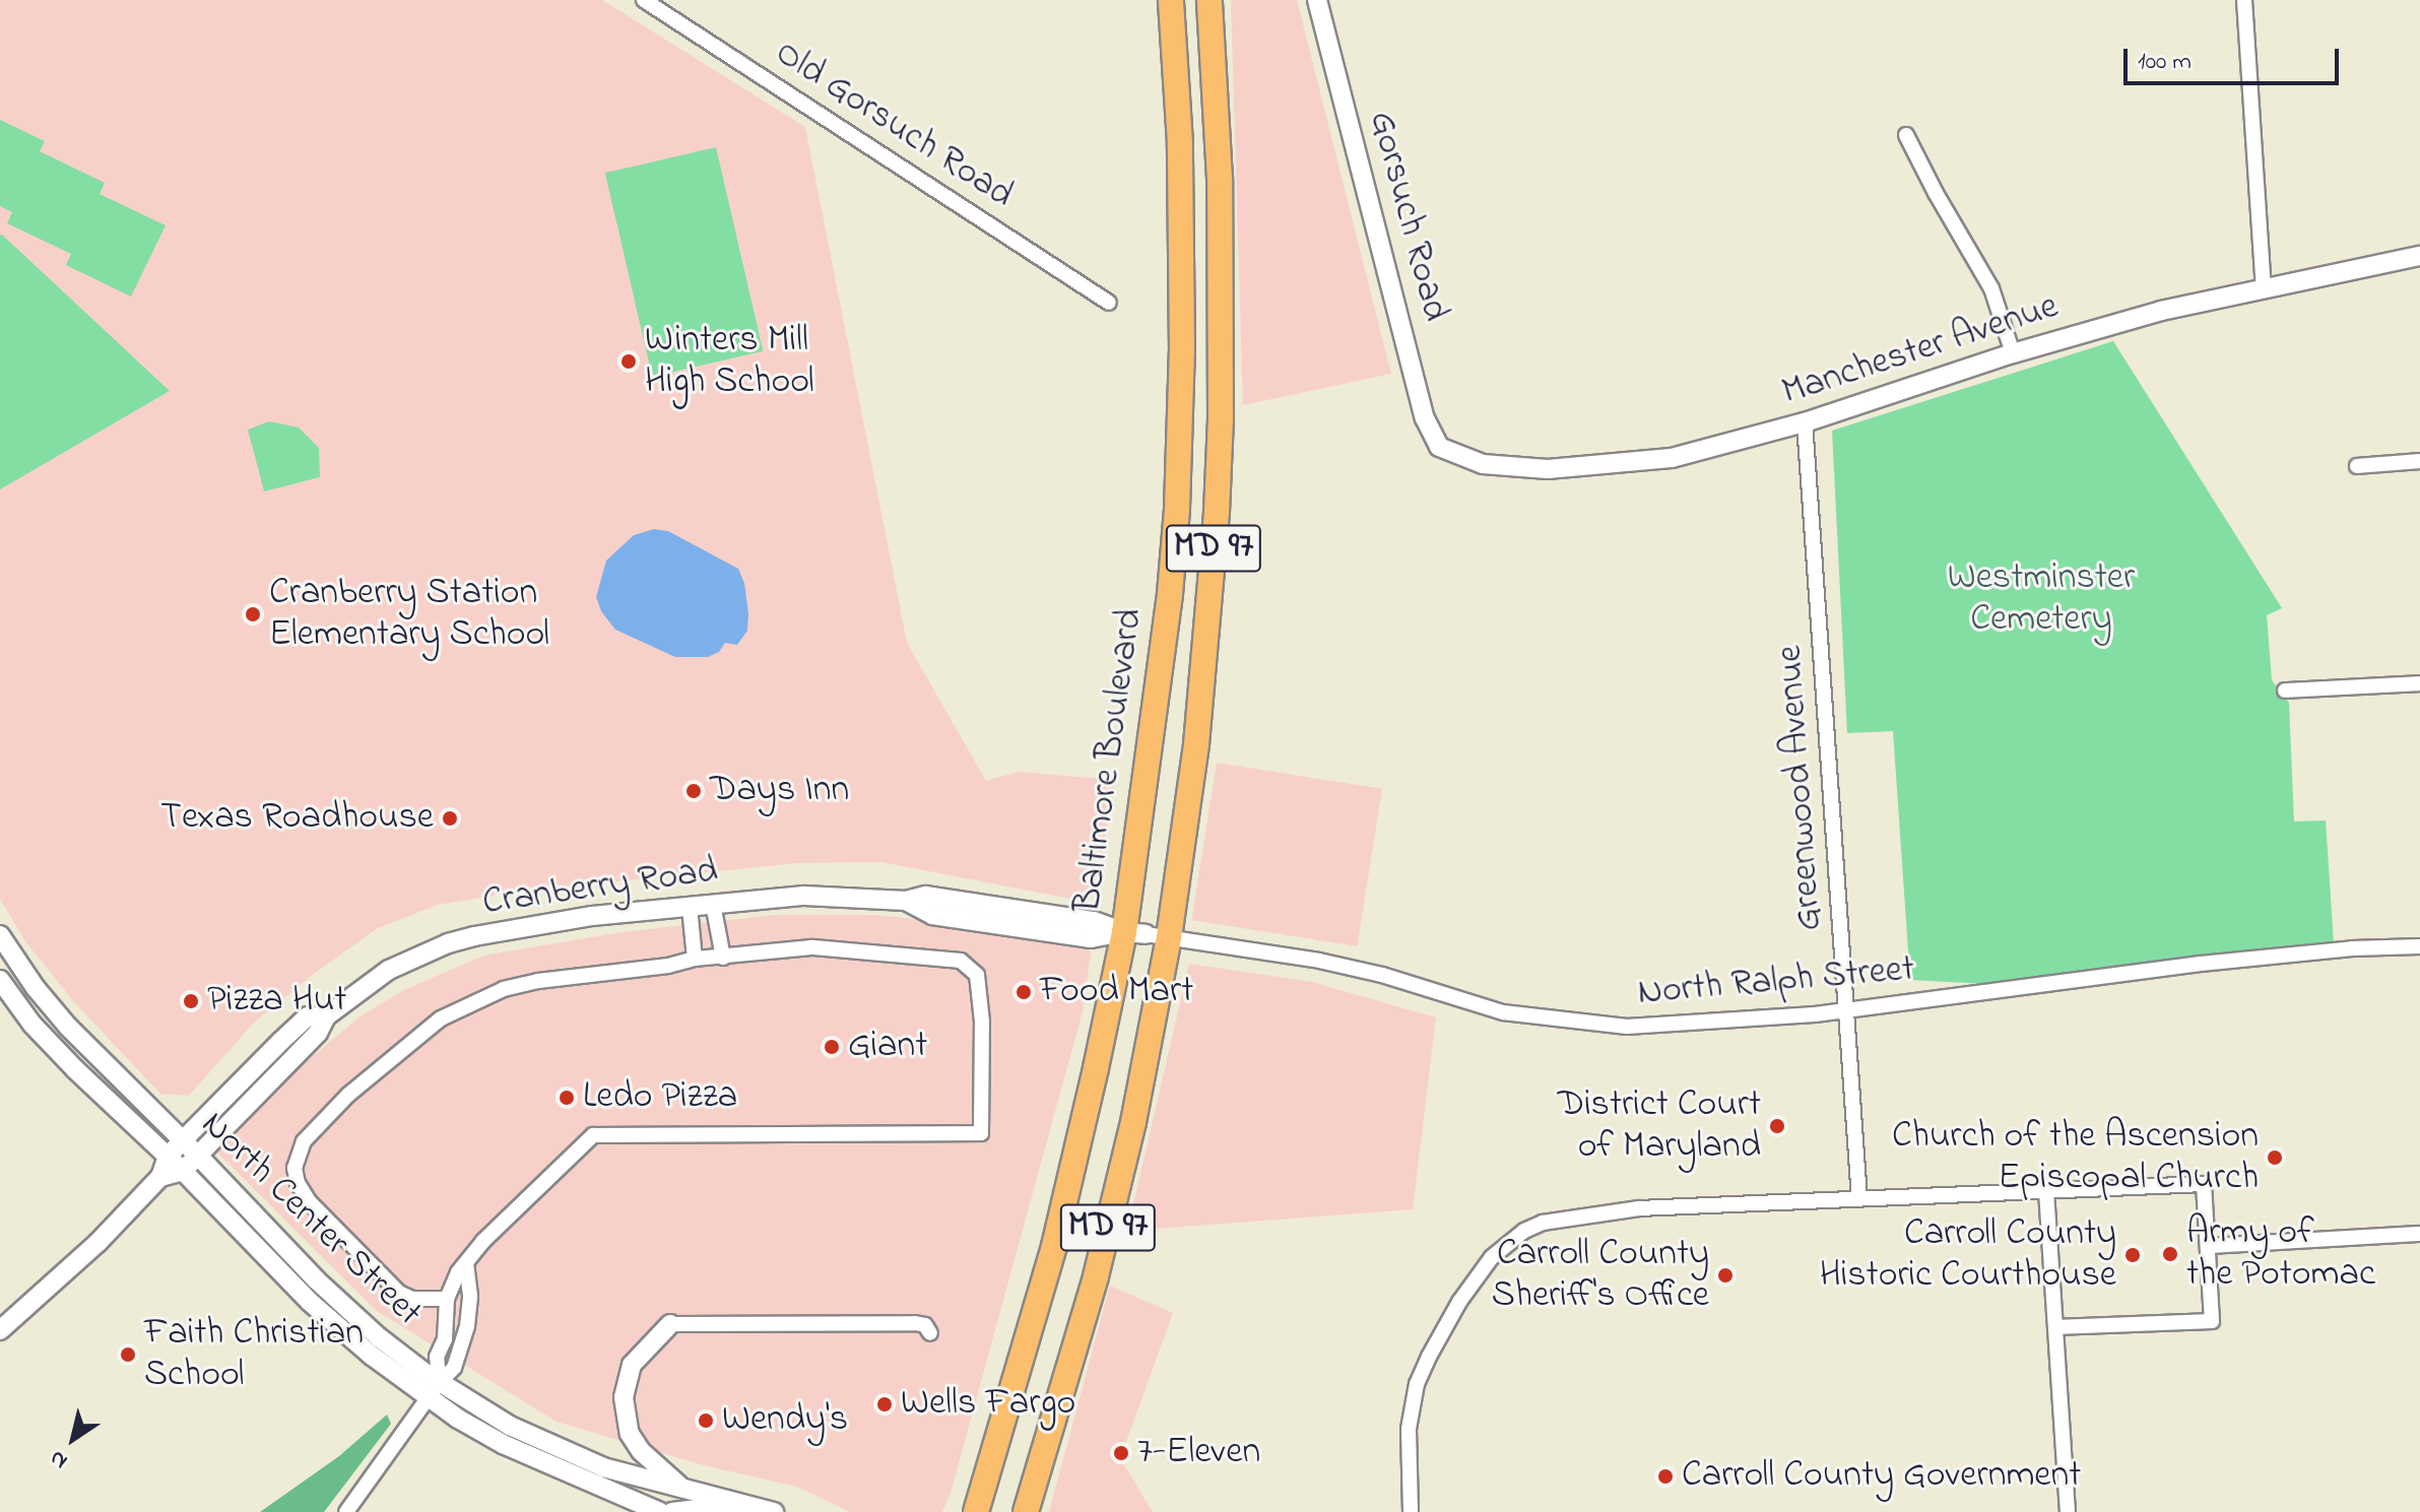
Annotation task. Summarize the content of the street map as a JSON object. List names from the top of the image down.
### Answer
{
  "streets": {
    "highway": ["MD 97", "Baltimore Boulevard"],
    "street": [
      "Old Gorsuch Road",
      "Gorsuch Road",
      "Manchester Avenue",
      "Greenwood Avenue",
      "Cranberry Road",
      "North Ralph Street",
      "North Center Street"
    ]
  },
  "crossings": [
    ["Gorsuch Road", "Manchester Avenue"],
    ["Manchester Avenue", "Greenwood Avenue"],
    ["Baltimore Boulevard", "Cranberry Road"],
    ["Baltimore Boulevard", "North Ralph Street"],
    ["Greenwood Avenue", "North Ralph Street"],
    ["Cranberry Road", "North Ralph Street"],
    ["Cranberry Road", "North Center Street"]
  ],
  "parks": ["Westminster Cemetery"],
  "places": [
    "Winters Mill High School",
    "Cranberry Station Elementary School",
    "Days Inn",
    "Texas Roadhouse",
    "Food Mart",
    "Pizza Hut",
    "Giant",
    "Ledo Pizza",
    "District Court of Maryland",
    "Church of the Ascension Episcopal Church",
    "Army of the Potomac",
    "Carroll County Historic Courthouse",
    "Carroll County Sheriff's Office",
    "Faith Christian School",
    "Wells Fargo",
    "Wendy's",
    "7-Eleven",
    "Carroll County Government"
  ],
  "scale_bar": "100 m",
  "north": "bottom left"
}
